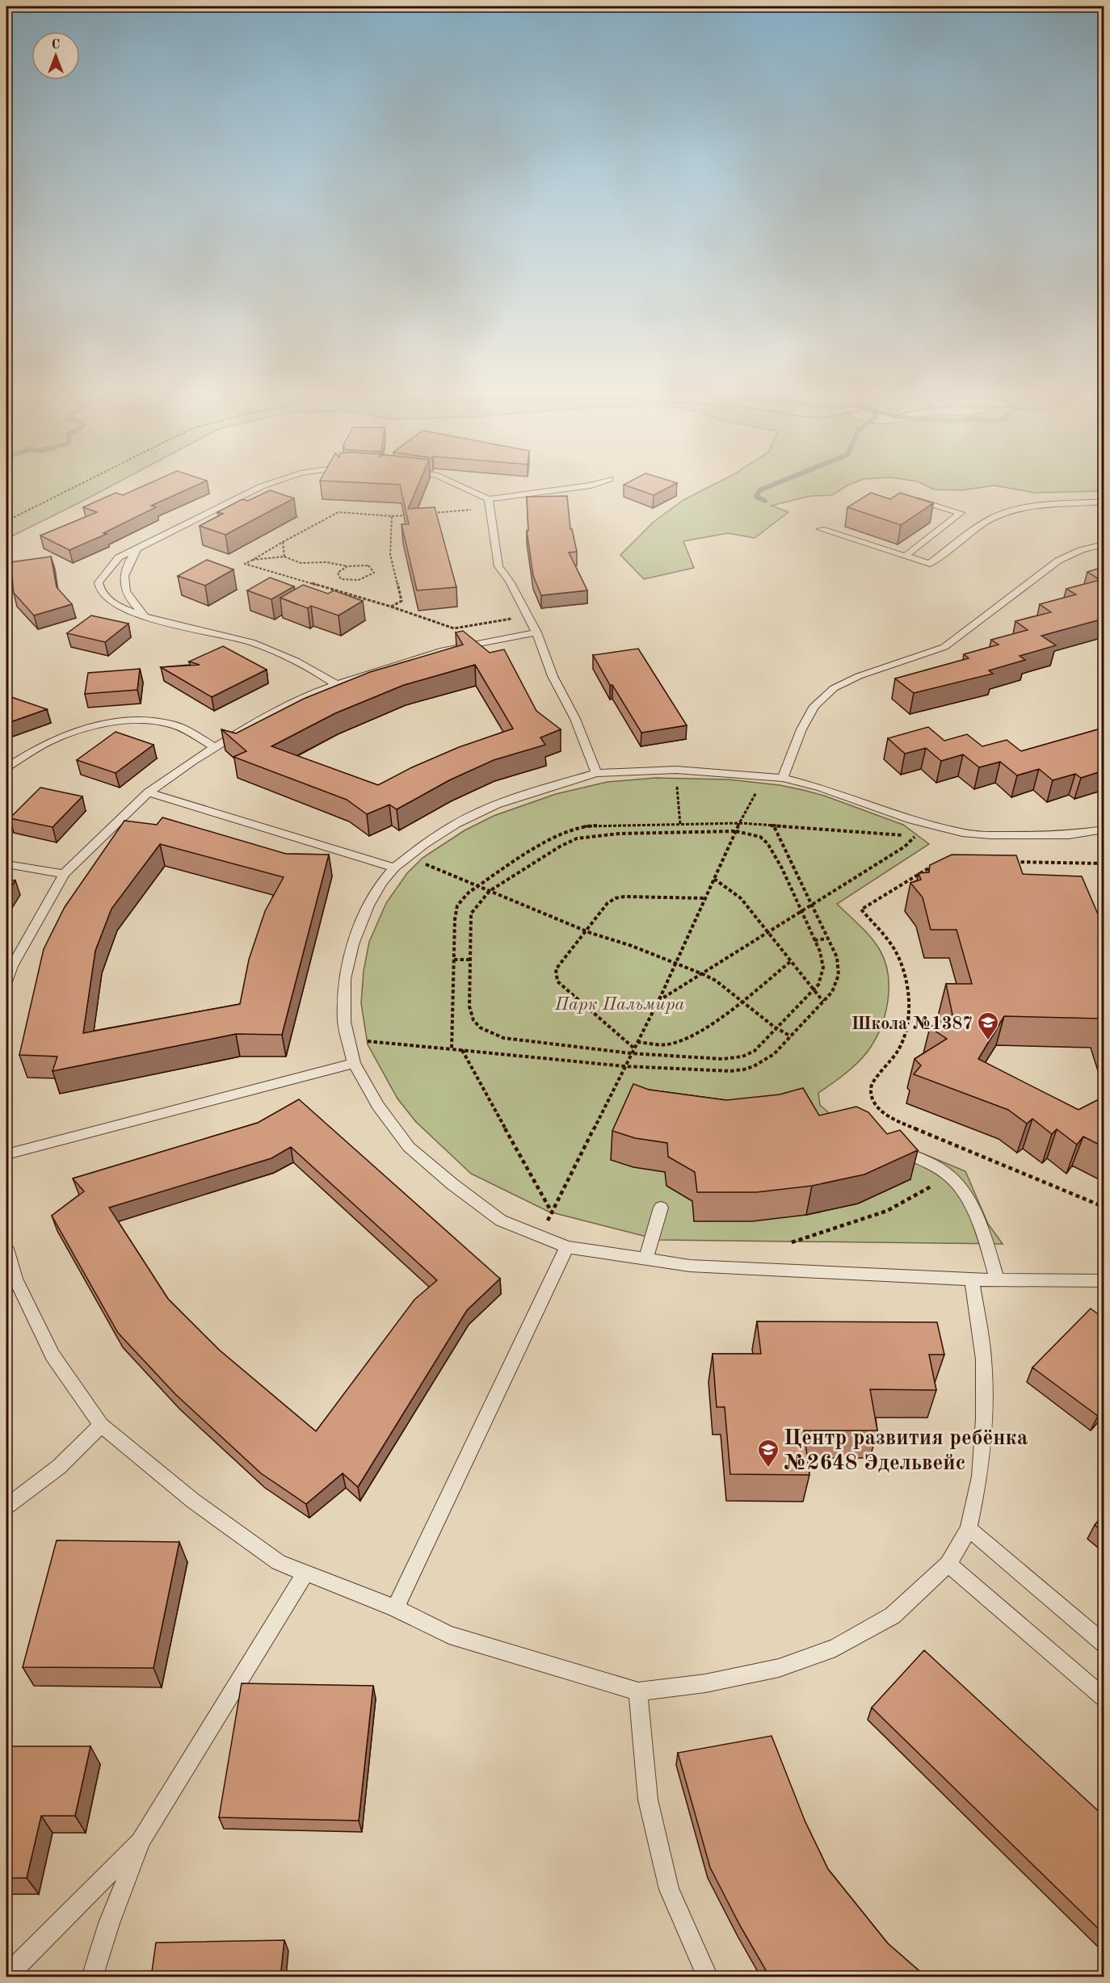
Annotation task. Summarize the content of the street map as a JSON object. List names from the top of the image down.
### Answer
{
  "parks": ["Парк Пальмира"],
  "places": {
    "school or university": ["Школа №1387", "Центр развития ребёнка №2648 Эдельвейс"]
  },
  "north": "top"
}
